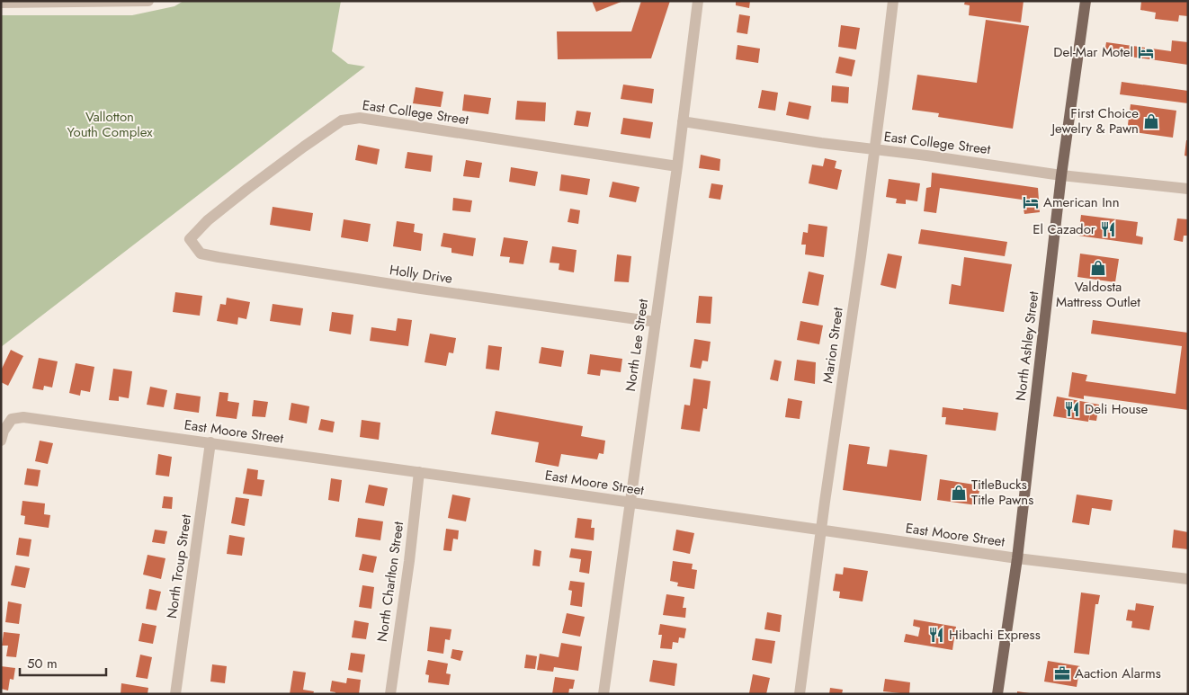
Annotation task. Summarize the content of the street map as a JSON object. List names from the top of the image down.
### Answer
{
  "streets": {
    "main road": ["North Ashley Street"],
    "street": [
      "East College Street",
      "Holly Drive",
      "North Lee Street",
      "Marion Street",
      "East Moore Street",
      "North Troup Street",
      "North Charlton Street"
    ]
  },
  "crossings": [
    ["East College Street", "Holly Drive"],
    ["East College Street", "North Lee Street"],
    ["East College Street", "Marion Street"],
    ["East College Street", "North Ashley Street"],
    ["Holly Drive", "North Lee Street"],
    ["North Lee Street", "East Moore Street"],
    ["Marion Street", "East Moore Street"],
    ["North Ashley Street", "East Moore Street"],
    ["East Moore Street", "North Troup Street"],
    ["East Moore Street", "North Charlton Street"]
  ],
  "parks": ["Vallotton Youth Complex"],
  "places": {
    "hotel": ["Del-Mar Motel", "American Inn"],
    "shop": ["First Choice Jewelry & Pawn", "Valdosta Mattress Outlet", "TitleBucks Title Pawns"],
    "restaurant": ["El Cazador", "Deli House", "Hibachi Express"],
    "office": ["Aaction Alarms"]
  },
  "scale_bar": "50 m"
}
